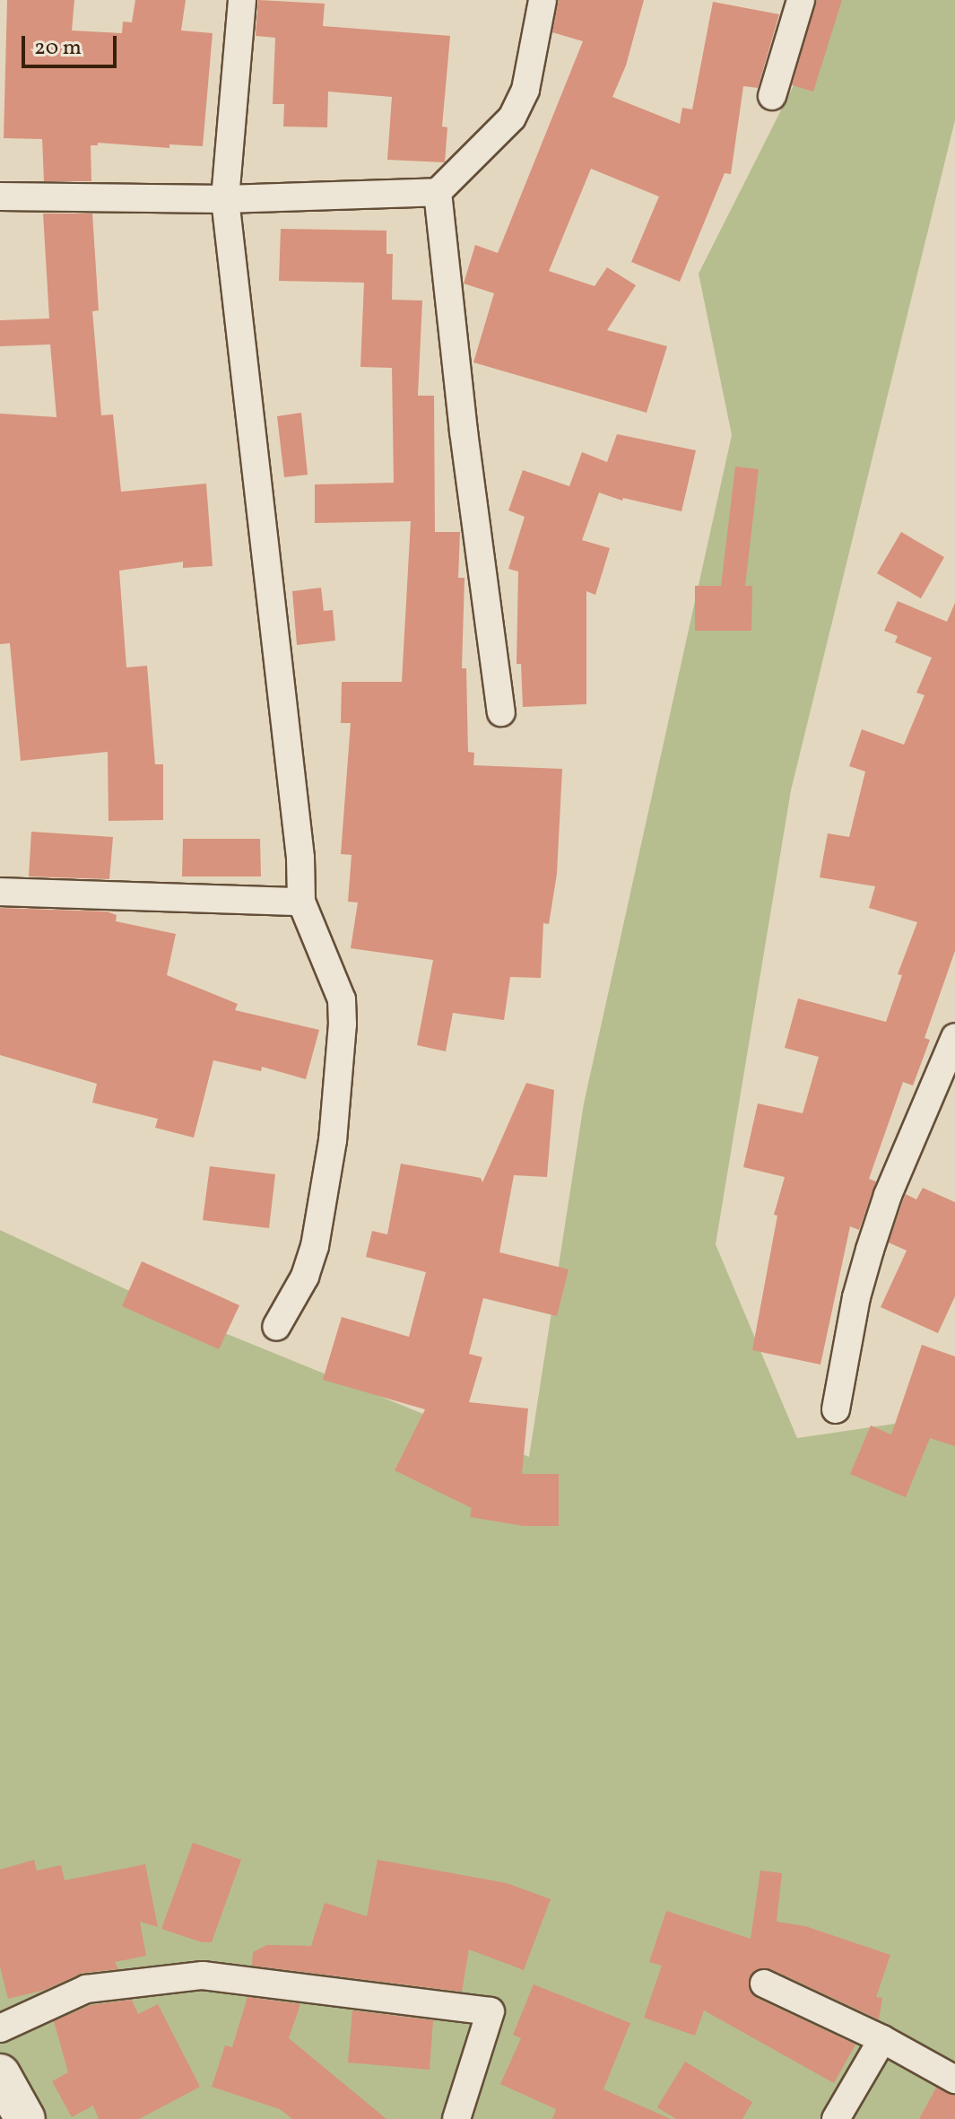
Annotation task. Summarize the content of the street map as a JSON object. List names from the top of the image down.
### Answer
{
  "scale_bar": "20 m"
}
